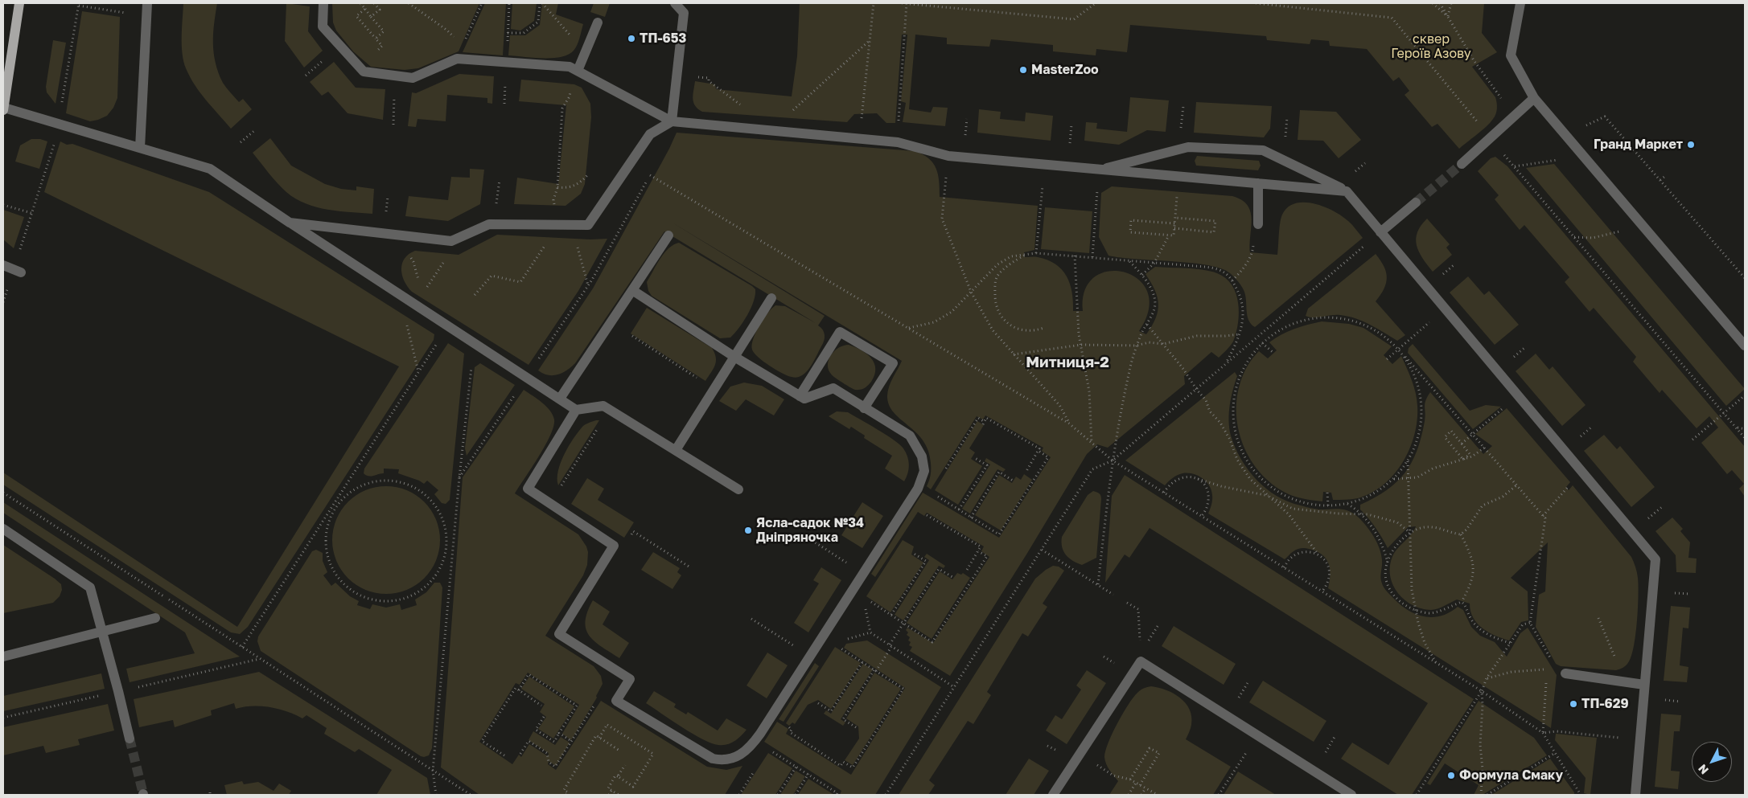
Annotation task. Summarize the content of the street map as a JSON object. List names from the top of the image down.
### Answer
{
  "districts": ["Митниця-2"],
  "parks": ["сквер Героїв Азову"],
  "places": [
    "ТП-653",
    "MasterZoo",
    "Гранд Маркет",
    "Ясла-садок №34 Дніпряночка",
    "ТП-629",
    "Формула Смаку"
  ],
  "north": "bottom left"
}
